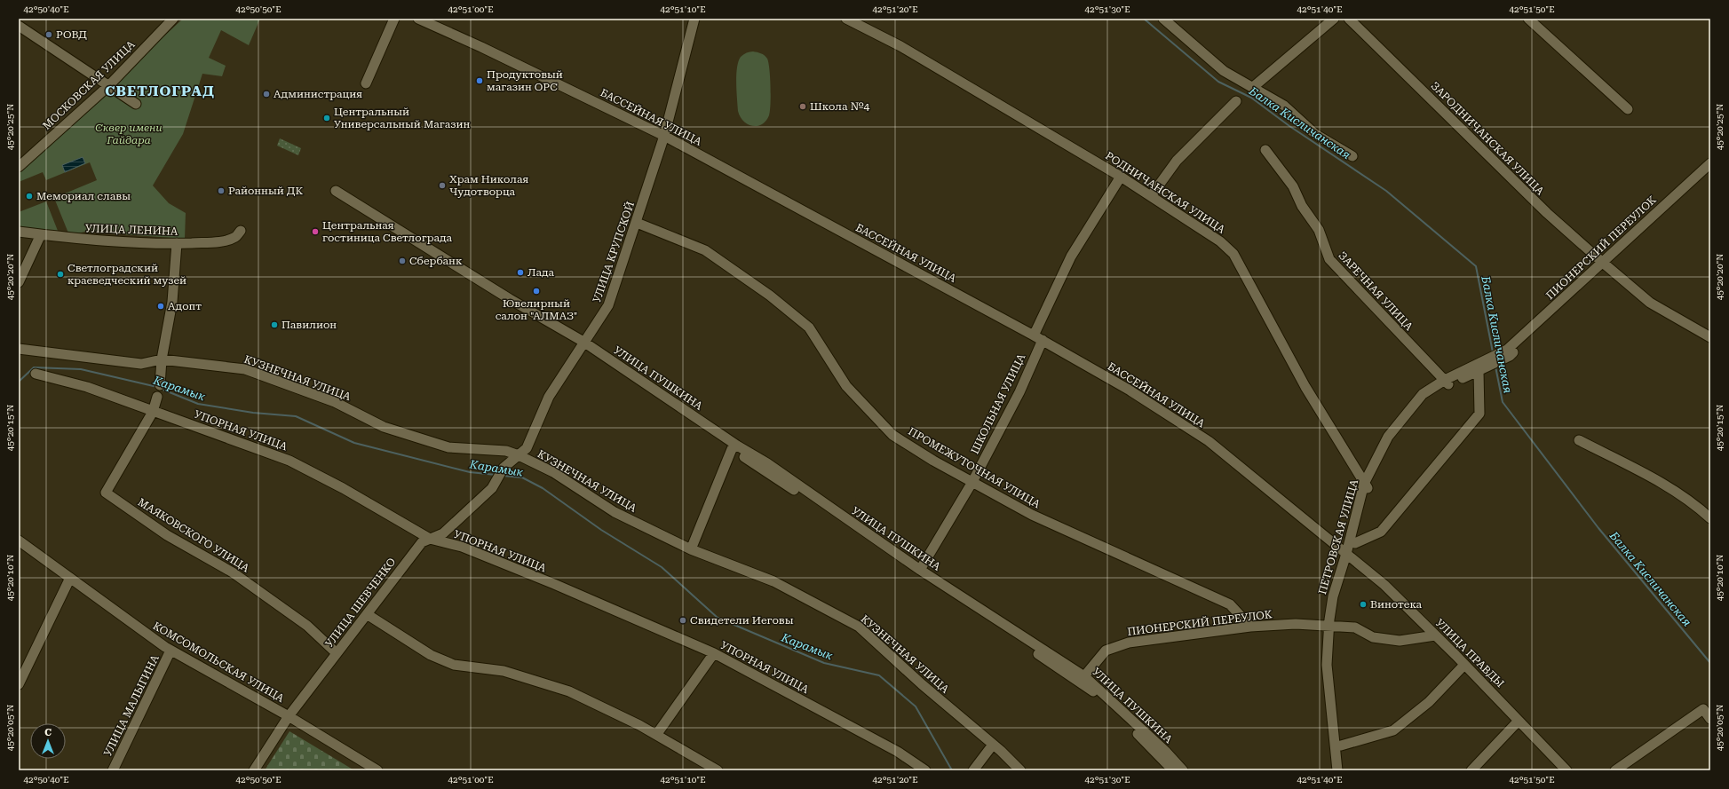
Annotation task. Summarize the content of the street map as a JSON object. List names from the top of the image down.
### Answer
{
  "streets": {
    "street": [
      "МОСКОВСКАЯ УЛИЦА",
      "БАССЕЙНАЯ УЛИЦА",
      "ЗАРОДНИЧАНСКАЯ УЛИЦА",
      "РОДНИЧАНСКАЯ УЛИЦА",
      "УЛИЦА ЛЕНИНА",
      "ПИОНЕРСКИЙ ПЕРЕУЛОК",
      "УЛИЦА КРУПСКОЙ",
      "ЗАРЕЧНАЯ УЛИЦА",
      "КУЗНЕЧНАЯ УЛИЦА",
      "УЛИЦА ПУШКИНА",
      "ШКОЛЬНАЯ УЛИЦА",
      "УПОРНАЯ УЛИЦА",
      "ПРОМЕЖУТОЧНАЯ УЛИЦА",
      "МАЯКОВСКОГО УЛИЦА",
      "ПЕТРОВСКАЯ УЛИЦА",
      "УЛИЦА ШЕВЧЕНКО",
      "УЛИЦА ПРАВДЫ",
      "КОМСОМОЛЬСКАЯ УЛИЦА",
      "УЛИЦА МАЛЫГИНА"
    ]
  },
  "crossings": [
    ["БАССЕЙНАЯ УЛИЦА", "УЛИЦА КРУПСКОЙ"],
    ["БАССЕЙНАЯ УЛИЦА", "ШКОЛЬНАЯ УЛИЦА"],
    ["БАССЕЙНАЯ УЛИЦА", "ПЕТРОВСКАЯ УЛИЦА"],
    ["БАССЕЙНАЯ УЛИЦА", "УЛИЦА ПРАВДЫ"],
    ["ЗАРОДНИЧАНСКАЯ УЛИЦА", "ПИОНЕРСКИЙ ПЕРЕУЛОК"],
    ["РОДНИЧАНСКАЯ УЛИЦА", "ПИОНЕРСКИЙ ПЕРЕУЛОК"],
    ["РОДНИЧАНСКАЯ УЛИЦА", "ШКОЛЬНАЯ УЛИЦА"],
    ["РОДНИЧАНСКАЯ УЛИЦА", "ПЕТРОВСКАЯ УЛИЦА"],
    ["ПИОНЕРСКИЙ ПЕРЕУЛОК", "ЗАРЕЧНАЯ УЛИЦА"],
    ["ПИОНЕРСКИЙ ПЕРЕУЛОК", "УЛИЦА ПУШКИНА"],
    ["ПИОНЕРСКИЙ ПЕРЕУЛОК", "ПРОМЕЖУТОЧНАЯ УЛИЦА"],
    ["ПИОНЕРСКИЙ ПЕРЕУЛОК", "ПЕТРОВСКАЯ УЛИЦА"],
    ["ПИОНЕРСКИЙ ПЕРЕУЛОК", "УЛИЦА ПРАВДЫ"],
    ["УЛИЦА КРУПСКОЙ", "КУЗНЕЧНАЯ УЛИЦА"],
    ["УЛИЦА КРУПСКОЙ", "УЛИЦА ПУШКИНА"],
    ["УЛИЦА КРУПСКОЙ", "ПРОМЕЖУТОЧНАЯ УЛИЦА"],
    ["УЛИЦА КРУПСКОЙ", "УЛИЦА ШЕВЧЕНКО"],
    ["УЛИЦА ПУШКИНА", "ШКОЛЬНАЯ УЛИЦА"],
    ["ШКОЛЬНАЯ УЛИЦА", "ПРОМЕЖУТОЧНАЯ УЛИЦА"],
    ["УПОРНАЯ УЛИЦА", "МАЯКОВСКОГО УЛИЦА"],
    ["УПОРНАЯ УЛИЦА", "УЛИЦА ШЕВЧЕНКО"],
    ["МАЯКОВСКОГО УЛИЦА", "УЛИЦА ШЕВЧЕНКО"],
    ["ПЕТРОВСКАЯ УЛИЦА", "УЛИЦА ПРАВДЫ"],
    ["УЛИЦА ШЕВЧЕНКО", "КОМСОМОЛЬСКАЯ УЛИЦА"],
    ["КОМСОМОЛЬСКАЯ УЛИЦА", "УЛИЦА МАЛЫГИНА"]
  ],
  "districts": ["СВЕТЛОГРАД"],
  "water": ["Балка Кисличанская", "Карамык"],
  "parks": ["Сквер имени Гайдара"],
  "places": [
    "РОВД",
    "Продуктовый магазин ОРС",
    "Администрация",
    "Школа №4",
    "Центральный Универсальный Магазин",
    "Храм Николая Чудотворца",
    "Районный ДК",
    "Мемориал славы",
    "Центральная гостиница Светлограда",
    "Сбербанк",
    "Лада",
    "Светлоградский краеведческий музей",
    "Ювелирный салон \"АЛМАЗ\"",
    "Адопт",
    "Павилион",
    "Винотека",
    "Свидетели Иеговы"
  ],
  "north": "top",
  "coordinates": [
    "42°50'40\"E",
    "42°50'50\"E",
    "42°51'00\"E",
    "42°51'10\"E",
    "42°51'20\"E",
    "42°51'30\"E",
    "42°51'40\"E",
    "42°51'50\"E",
    "45°20'25\"N",
    "45°20'20\"N",
    "45°20'15\"N",
    "45°20'10\"N",
    "45°20'05\"N"
  ]
}
